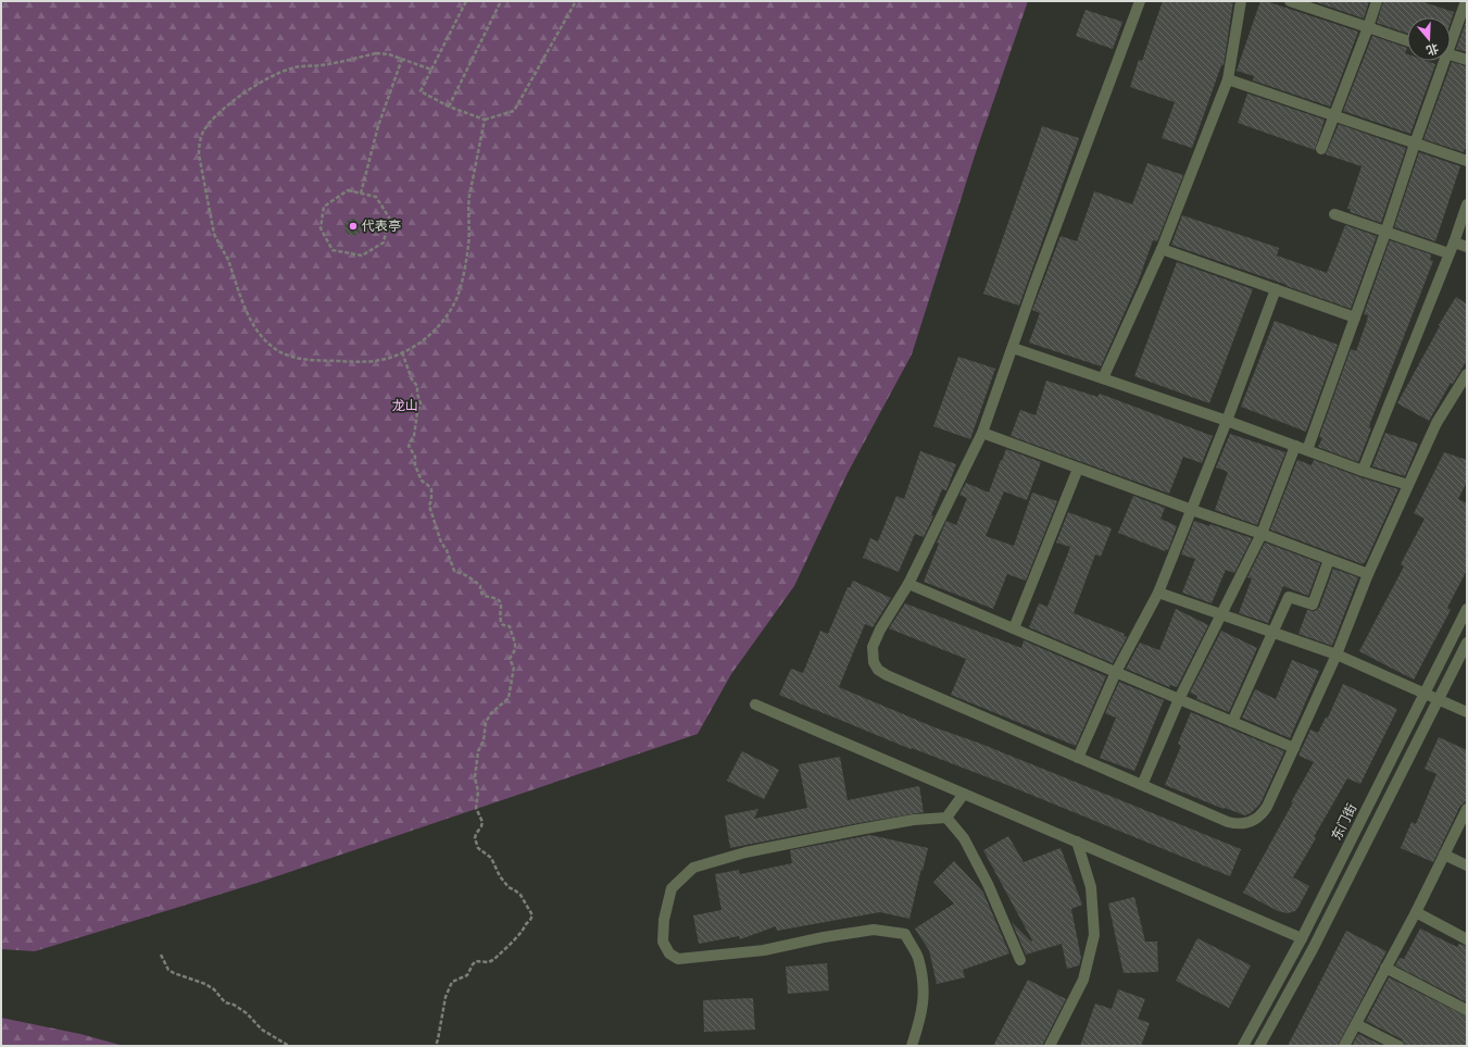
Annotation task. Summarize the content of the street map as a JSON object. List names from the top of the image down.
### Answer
{
  "streets": {
    "street": ["东门街"]
  },
  "parks": ["龙山"],
  "places": ["代表亭"],
  "north": "bottom"
}
